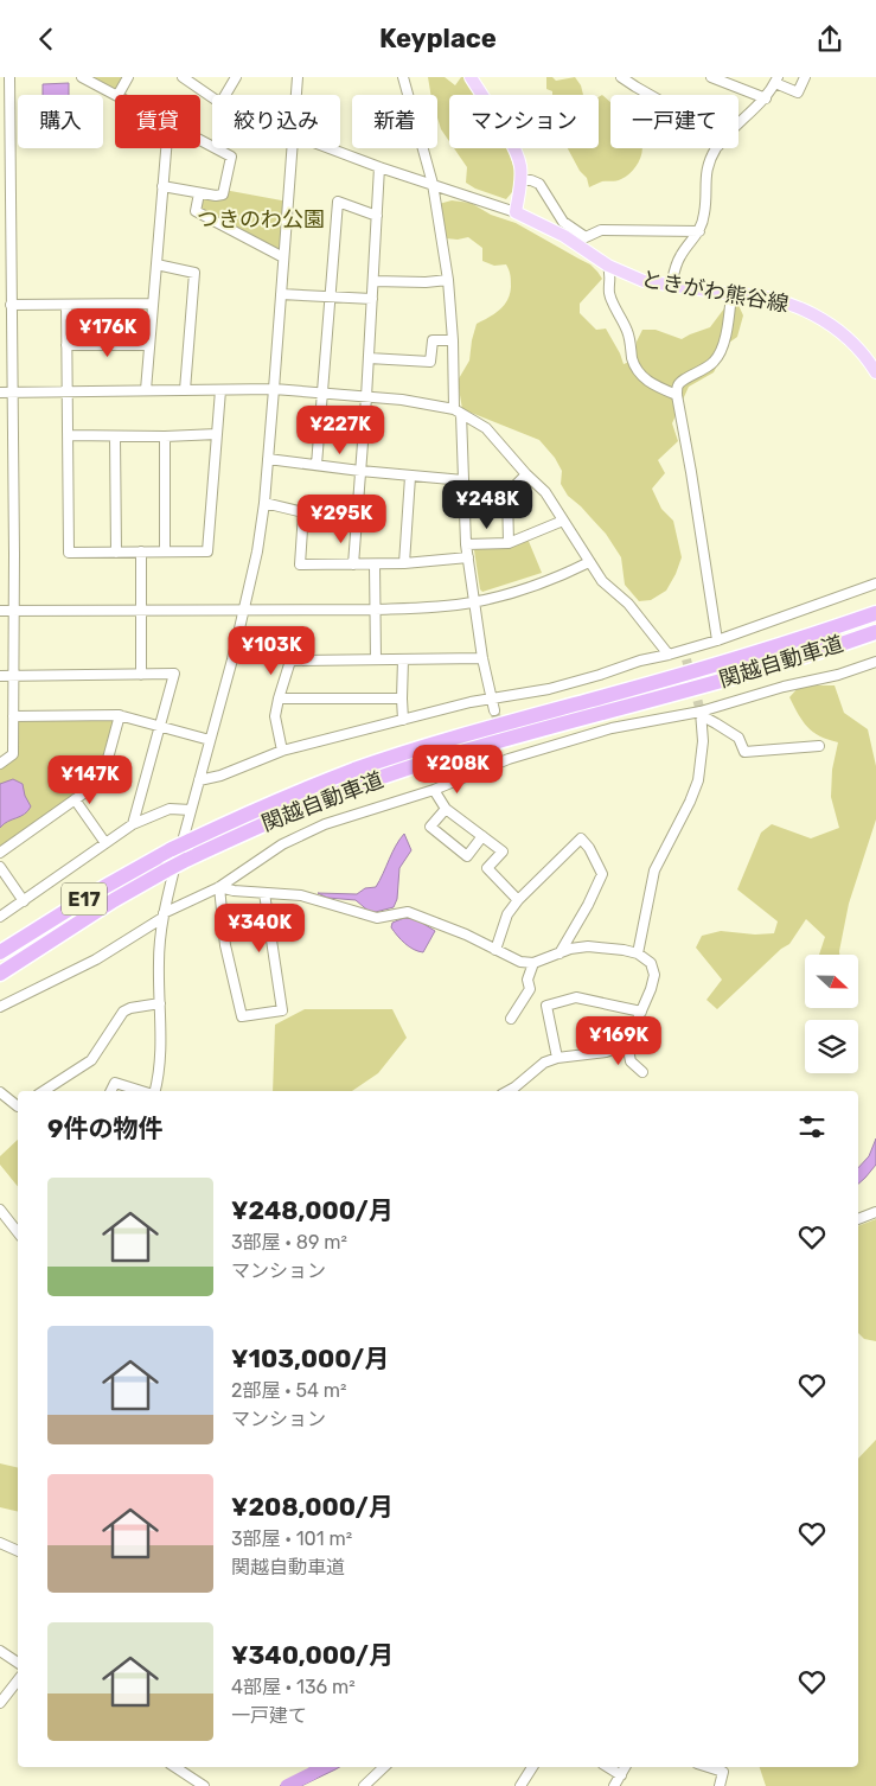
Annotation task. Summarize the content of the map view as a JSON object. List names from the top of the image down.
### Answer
{
  "streets": {
    "highway": ["関越自動車道", "E17"],
    "main road": ["ときがわ熊谷線"]
  },
  "parks": ["つきのわ公園"],
  "north": "right",
  "page": {
    "header": "Keyplace",
    "chip": [
      "購入",
      "賃貸",
      "絞り込み",
      "新着",
      "マンション",
      "一戸建て"
    ],
    "price": [
      "¥176K",
      "¥227K",
      "¥248K",
      "¥295K",
      "¥103K",
      "¥208K",
      "¥147K",
      "¥340K",
      "¥169K"
    ],
    "heading": "9件の物件",
    "list": [
      {
        "name": "¥248,000/月",
        "note": "3部屋 · 89 m² · マンション"
      },
      {
        "name": "¥103,000/月",
        "note": "2部屋 · 54 m² · マンション"
      },
      {
        "name": "¥208,000/月",
        "note": "3部屋 · 101 m² · 関越自動車道"
      },
      {
        "name": "¥340,000/月",
        "note": "4部屋 · 136 m² · 一戸建て"
      }
    ]
  }
}
